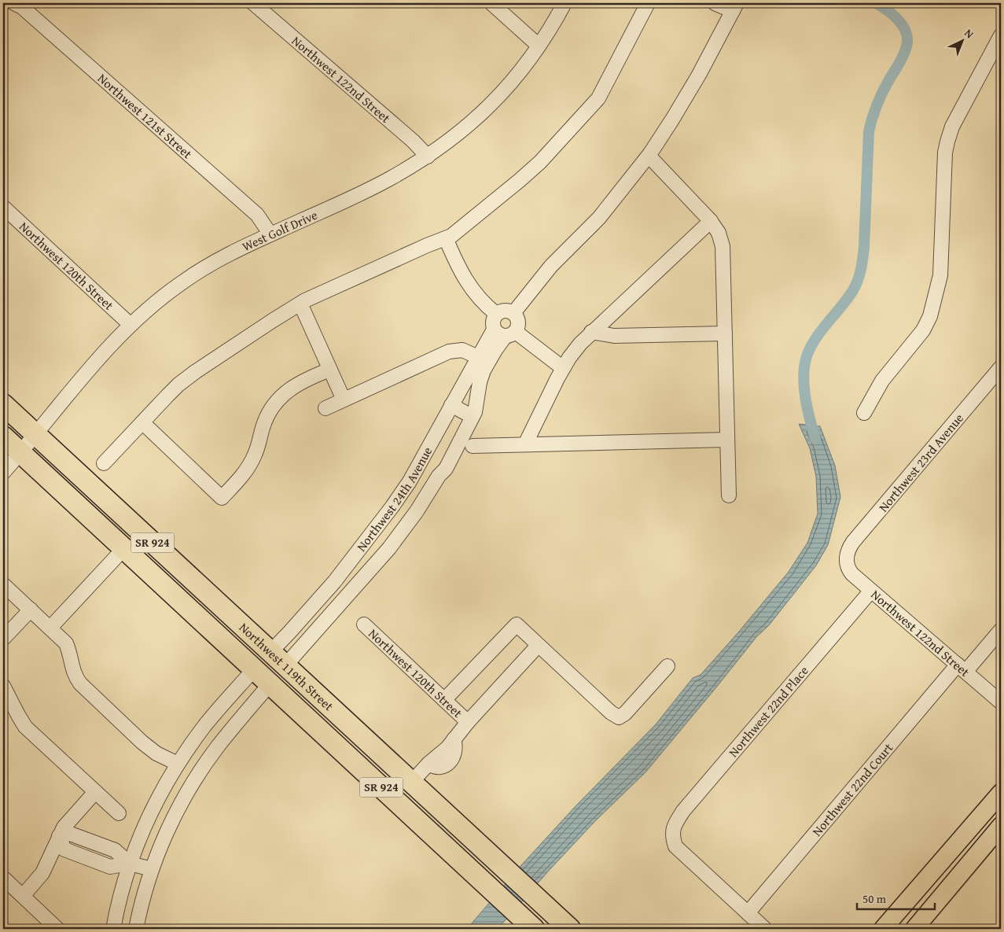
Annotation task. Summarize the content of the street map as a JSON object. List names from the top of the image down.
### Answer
{
  "streets": {
    "highway": ["SR 924", "Northwest 119th Street"],
    "street": [
      "Northwest 122nd Street",
      "Northwest 121st Street",
      "West Golf Drive",
      "Northwest 120th Street",
      "Northwest 23rd Avenue",
      "Northwest 24th Avenue",
      "Northwest 22nd Place",
      "Northwest 22nd Court"
    ]
  },
  "crossings": [
    ["Northwest 122nd Street", "West Golf Drive"],
    ["Northwest 122nd Street", "Northwest 23rd Avenue"],
    ["Northwest 122nd Street", "Northwest 22nd Place"],
    ["Northwest 122nd Street", "Northwest 22nd Court"],
    ["Northwest 121st Street", "West Golf Drive"],
    ["West Golf Drive", "Northwest 120th Street"],
    ["West Golf Drive", "Northwest 119th Street"],
    ["Northwest 24th Avenue", "Northwest 119th Street"],
    ["Northwest 22nd Place", "Northwest 22nd Court"]
  ],
  "scale_bar": "50 m",
  "north": "top right"
}
